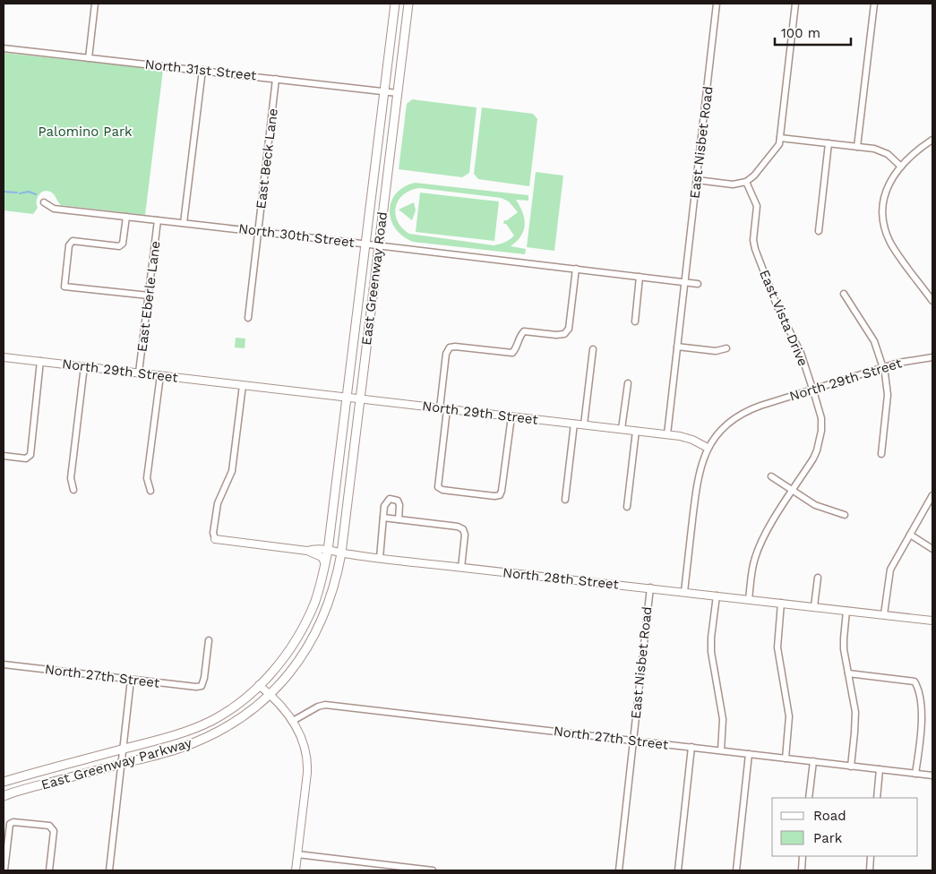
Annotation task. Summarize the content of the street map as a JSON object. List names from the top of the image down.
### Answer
{
  "streets": {
    "main road": ["East Greenway Road", "East Greenway Parkway"],
    "street": [
      "North 31st Street",
      "East Nisbet Road",
      "East Beck Lane",
      "North 30th Street",
      "East Eberle Lane",
      "East Vista Drive",
      "North 29th Street",
      "North 28th Street",
      "North 27th Street"
    ]
  },
  "crossings": [
    ["North 31st Street", "East Beck Lane"],
    ["North 31st Street", "East Greenway Road"],
    ["East Nisbet Road", "North 30th Street"],
    ["East Nisbet Road", "North 29th Street"],
    ["East Nisbet Road", "North 28th Street"],
    ["East Nisbet Road", "North 27th Street"],
    ["East Beck Lane", "North 30th Street"],
    ["North 30th Street", "East Greenway Road"],
    ["North 30th Street", "East Eberle Lane"],
    ["East Greenway Road", "North 29th Street"],
    ["East Greenway Road", "North 28th Street"],
    ["East Greenway Road", "East Greenway Parkway"],
    ["East Eberle Lane", "North 29th Street"],
    ["East Vista Drive", "North 29th Street"],
    ["East Vista Drive", "North 28th Street"],
    ["North 28th Street", "East Greenway Parkway"]
  ],
  "parks": ["Palomino Park"],
  "legend": ["Road", "Park"],
  "scale_bar": "100 m"
}
